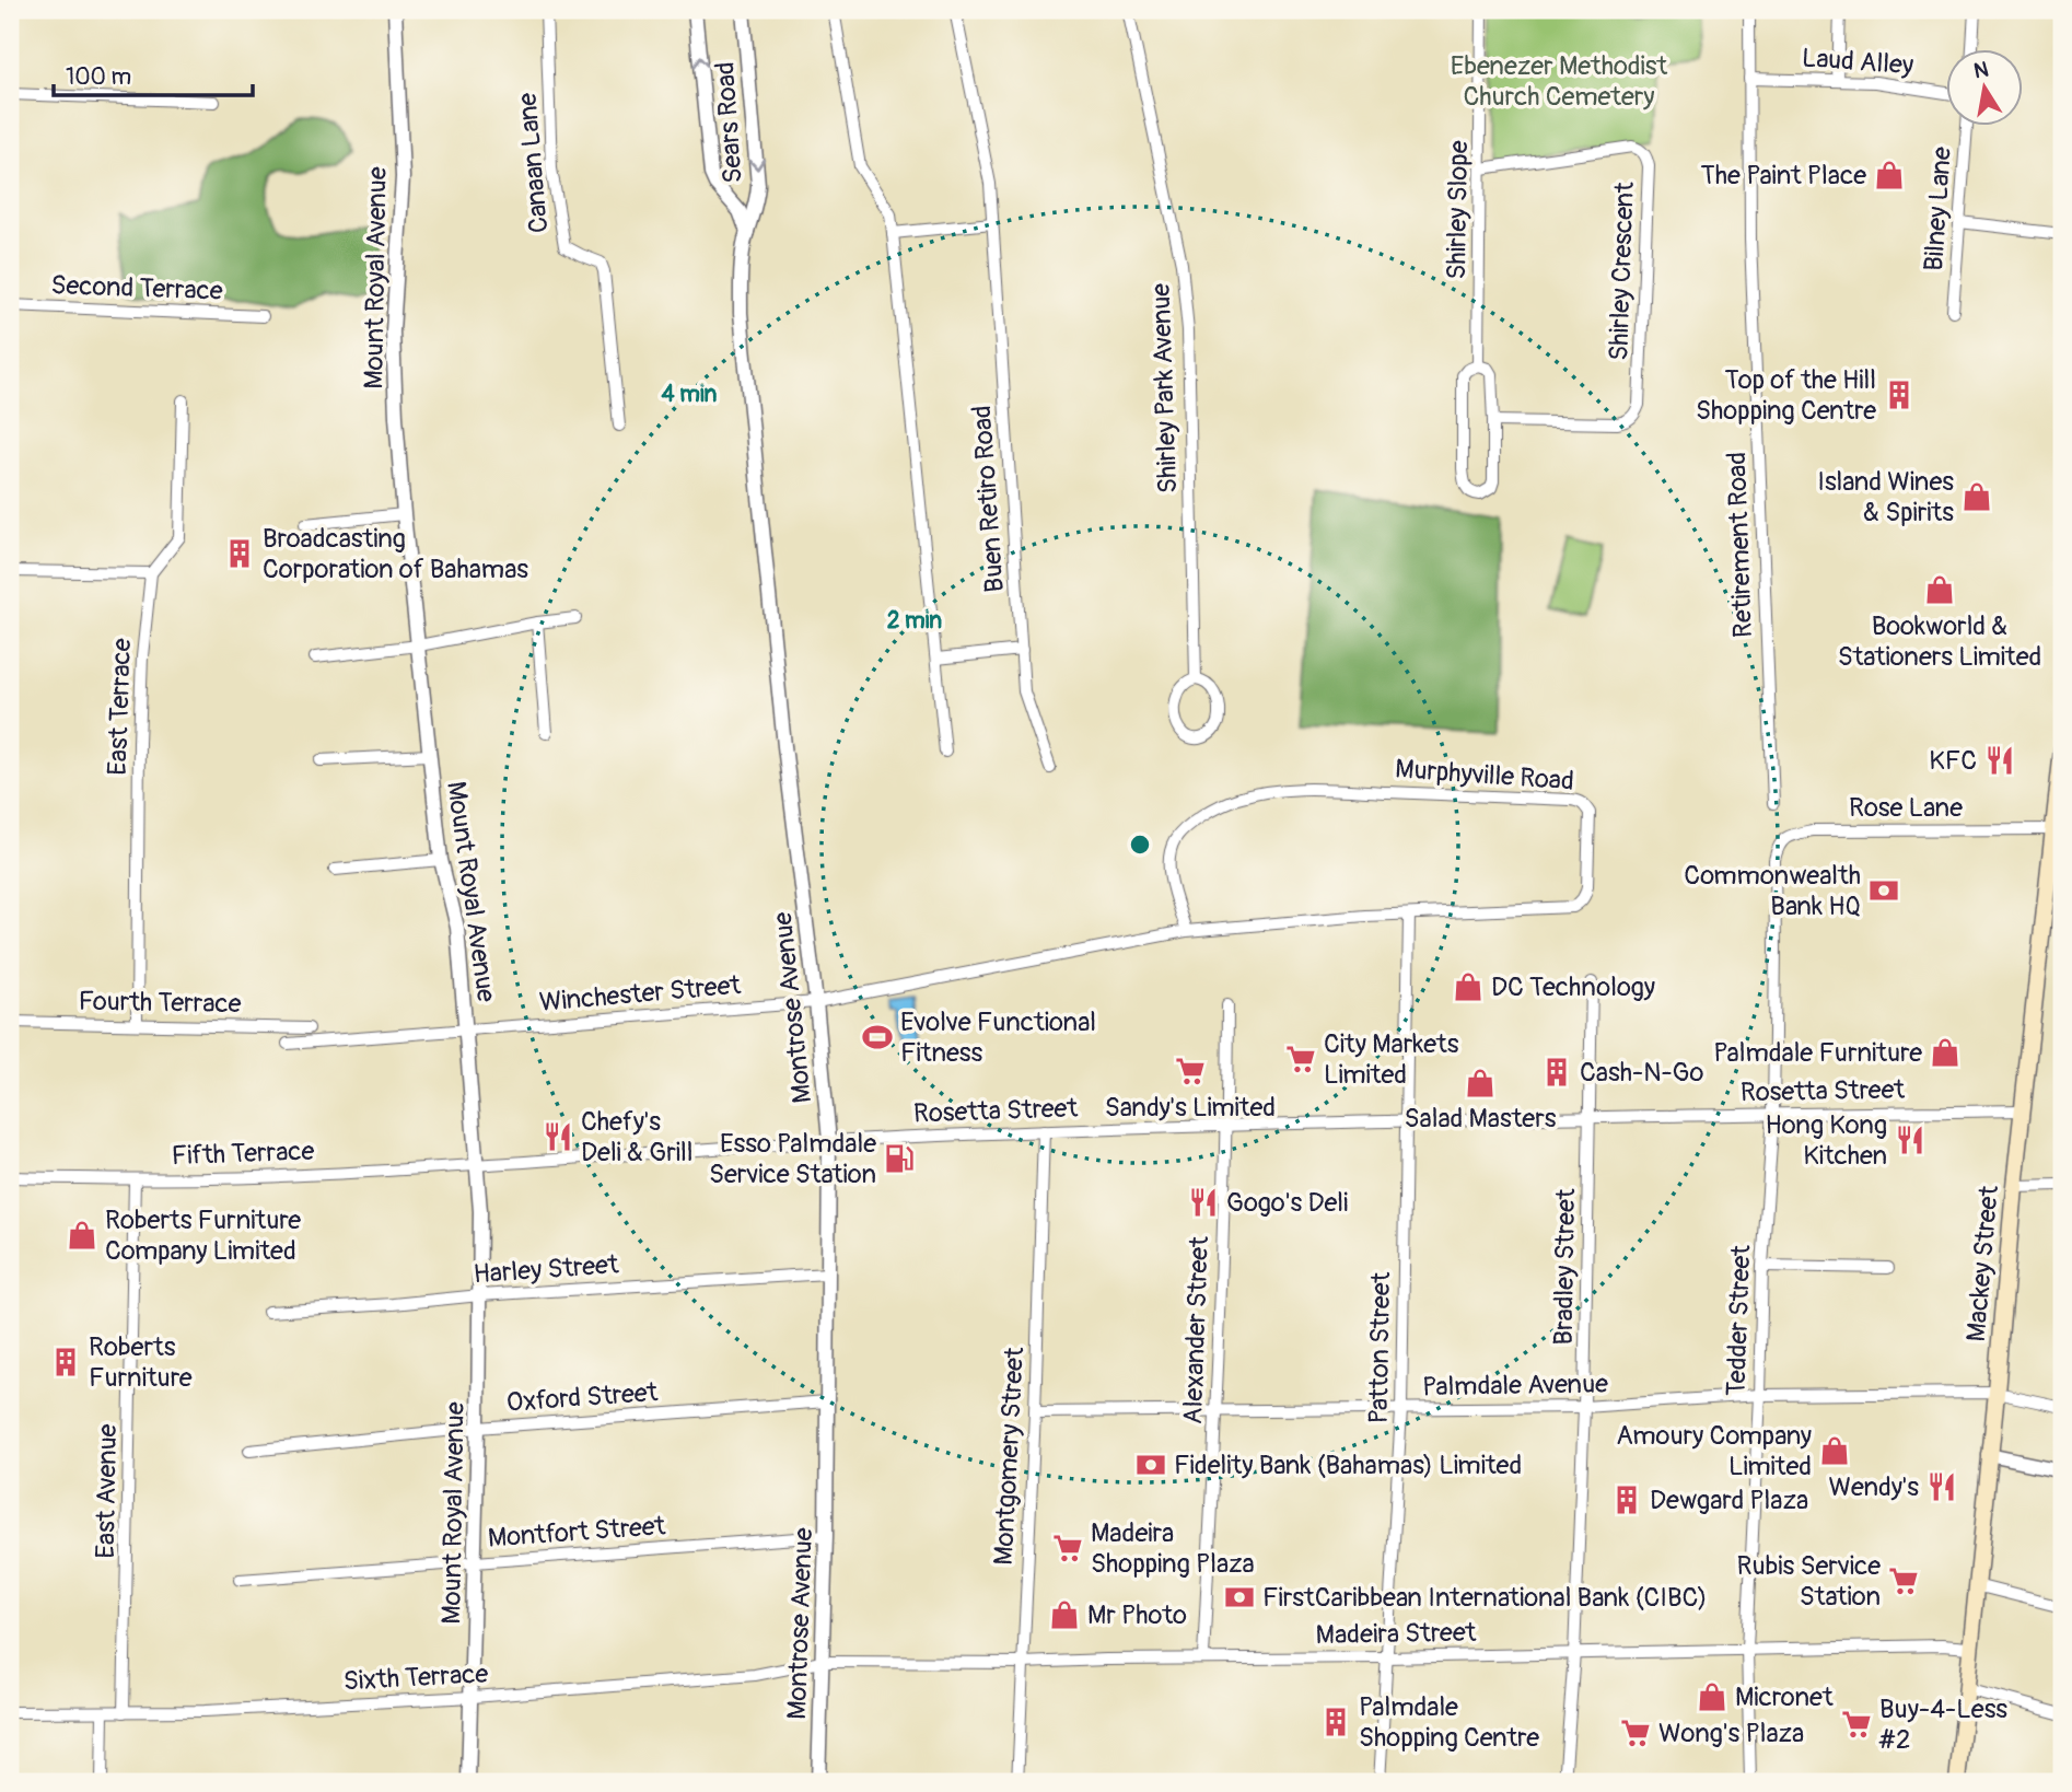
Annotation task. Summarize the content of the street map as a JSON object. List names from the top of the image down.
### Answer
{
  "streets": {
    "main road": ["Mackey Street"],
    "street": [
      "Laud Alley",
      "Sears Road",
      "Canaan Lane",
      "Bilney Lane",
      "Shirley Slope",
      "Shirley Crescent",
      "Mount Royal Avenue",
      "Second Terrace",
      "Shirley Park Avenue",
      "Buen Retiro Road",
      "Retirement Road",
      "East Terrace",
      "Murphyville Road",
      "Rose Lane",
      "Winchester Street",
      "Fourth Terrace",
      "Montrose Avenue",
      "Rosetta Street",
      "Fifth Terrace",
      "Bradley Street",
      "Harley Street",
      "Tedder Street",
      "Alexander Street",
      "Patton Street",
      "Palmdale Avenue",
      "Oxford Street",
      "Montgomery Street",
      "East Avenue",
      "Montfort Street",
      "Madeira Street",
      "Sixth Terrace"
    ]
  },
  "crossings": [
    ["Laud Alley", "Retirement Road"],
    ["Sears Road", "Montrose Avenue"],
    ["Shirley Slope", "Shirley Crescent"],
    ["Mount Royal Avenue", "Winchester Street"],
    ["Mount Royal Avenue", "Rosetta Street"],
    ["Mount Royal Avenue", "Fifth Terrace"],
    ["Mount Royal Avenue", "Harley Street"],
    ["Mount Royal Avenue", "Oxford Street"],
    ["Mount Royal Avenue", "Montfort Street"],
    ["Mount Royal Avenue", "Sixth Terrace"],
    ["East Terrace", "Fourth Terrace"],
    ["Murphyville Road", "Winchester Street"],
    ["Murphyville Road", "Montrose Avenue"],
    ["Murphyville Road", "Patton Street"],
    ["Rose Lane", "Mackey Street"],
    ["Rose Lane", "Tedder Street"],
    ["Winchester Street", "Montrose Avenue"],
    ["Montrose Avenue", "Rosetta Street"],
    ["Montrose Avenue", "Harley Street"],
    ["Montrose Avenue", "Oxford Street"],
    ["Montrose Avenue", "Montfort Street"],
    ["Montrose Avenue", "Madeira Street"],
    ["Montrose Avenue", "Sixth Terrace"],
    ["Rosetta Street", "Fifth Terrace"],
    ["Rosetta Street", "Mackey Street"],
    ["Rosetta Street", "Bradley Street"],
    ["Rosetta Street", "Tedder Street"],
    ["Rosetta Street", "Alexander Street"],
    ["Rosetta Street", "Patton Street"],
    ["Rosetta Street", "Montgomery Street"],
    ["Fifth Terrace", "East Avenue"],
    ["Mackey Street", "Palmdale Avenue"],
    ["Mackey Street", "Madeira Street"],
    ["Bradley Street", "Palmdale Avenue"],
    ["Bradley Street", "Madeira Street"],
    ["Tedder Street", "Palmdale Avenue"],
    ["Tedder Street", "Madeira Street"],
    ["Alexander Street", "Palmdale Avenue"],
    ["Alexander Street", "Madeira Street"],
    ["Patton Street", "Palmdale Avenue"],
    ["Patton Street", "Madeira Street"],
    ["Palmdale Avenue", "Montgomery Street"],
    ["Montgomery Street", "Madeira Street"],
    ["East Avenue", "Sixth Terrace"],
    ["Madeira Street", "Sixth Terrace"]
  ],
  "parks": ["Ebenezer Methodist Church Cemetery"],
  "places": {
    "shop": [
      "The Paint Place",
      "Island Wines & Spirits",
      "Bookworld & Stationers Limited",
      "DC Technology",
      "Palmdale Furniture",
      "Salad Masters",
      "Roberts Furniture Company Limited",
      "Amoury Company Limited",
      "Mr Photo",
      "Micronet"
    ],
    "building": [
      "Top of the Hill Shopping Centre",
      "Broadcasting Corporation of Bahamas",
      "Cash-N-Go",
      "Roberts Furniture",
      "Dewgard Plaza",
      "Palmdale Shopping Centre"
    ],
    "restaurant": [
      "KFC",
      "Chefy's Deli & Grill",
      "Hong Kong Kitchen",
      "Gogo's Deli",
      "Wendy's"
    ],
    "bank": ["Commonwealth Bank HQ", "Fidelity Bank (Bahamas) Limited", "FirstCaribbean International Bank (CIBC)"],
    "sports": ["Evolve Functional Fitness"],
    "supermarket": [
      "City Markets Limited",
      "Sandy's Limited",
      "Madeira Shopping Plaza",
      "Rubis Service Station",
      "Buy-4-Less #2",
      "Wong's Plaza"
    ],
    "fuel station": ["Esso Palmdale Service Station"]
  },
  "scale_bar": "100 m",
  "north": "top",
  "rings": ["4 min", "2 min"]
}
